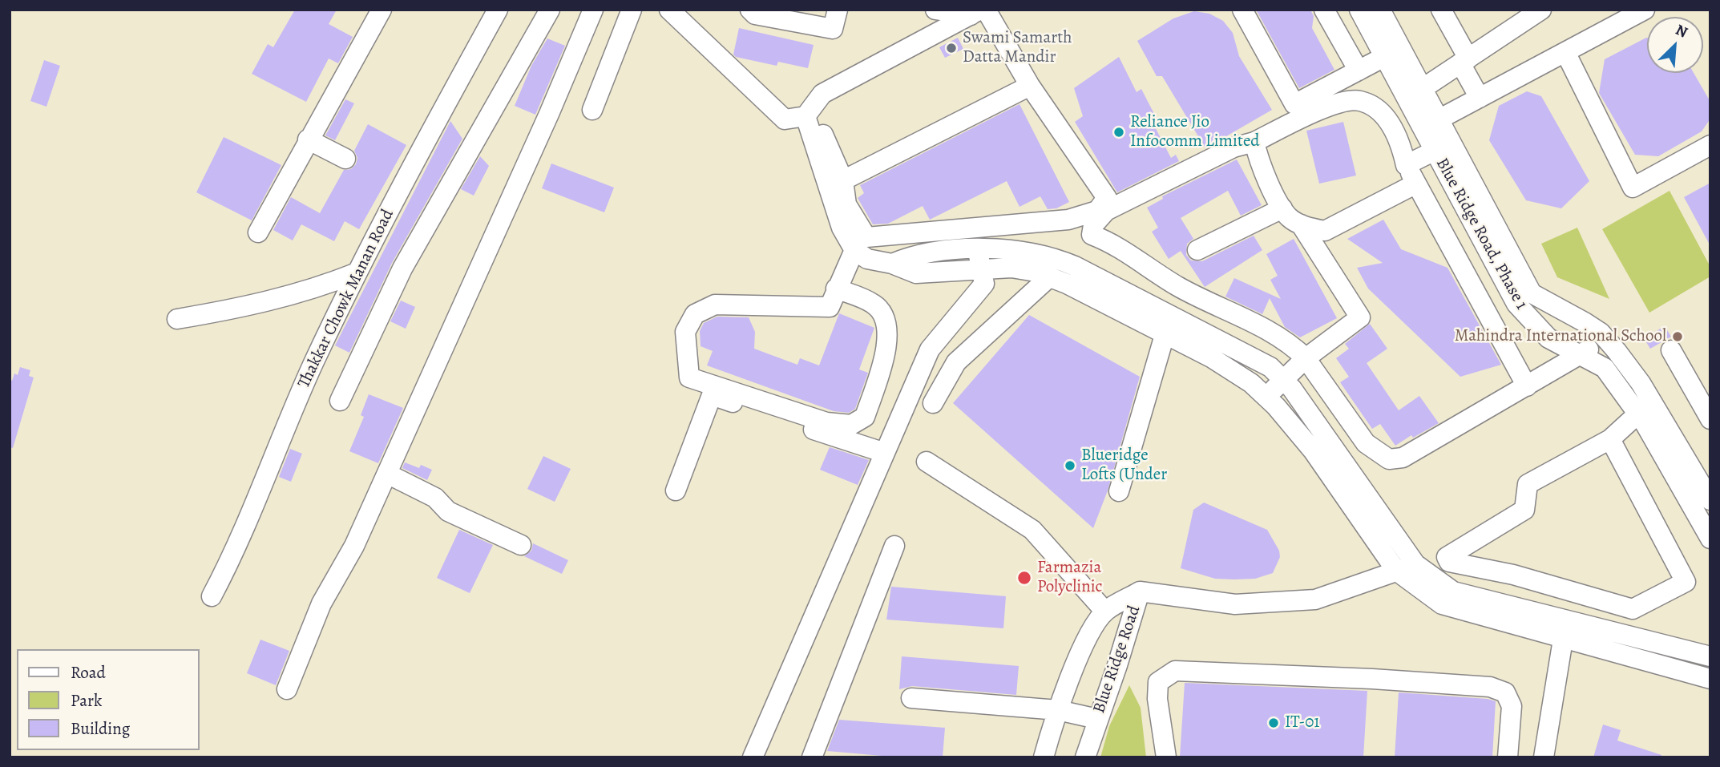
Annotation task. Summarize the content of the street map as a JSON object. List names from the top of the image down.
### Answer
{
  "streets": {
    "street": ["Blue Ridge Road, Phase 1", "Thakkar Chowk Manan Road", "Blue Ridge Road"]
  },
  "places": [
    "Swami Samarth Datta Mandir",
    "Reliance Jio Infocomm Limited",
    "Mahindra International School",
    "Blueridge Lofts (Under",
    "Farmazia Polyclinic",
    "IT-01"
  ],
  "legend": ["Road", "Park", "Building"],
  "north": "top right"
}
